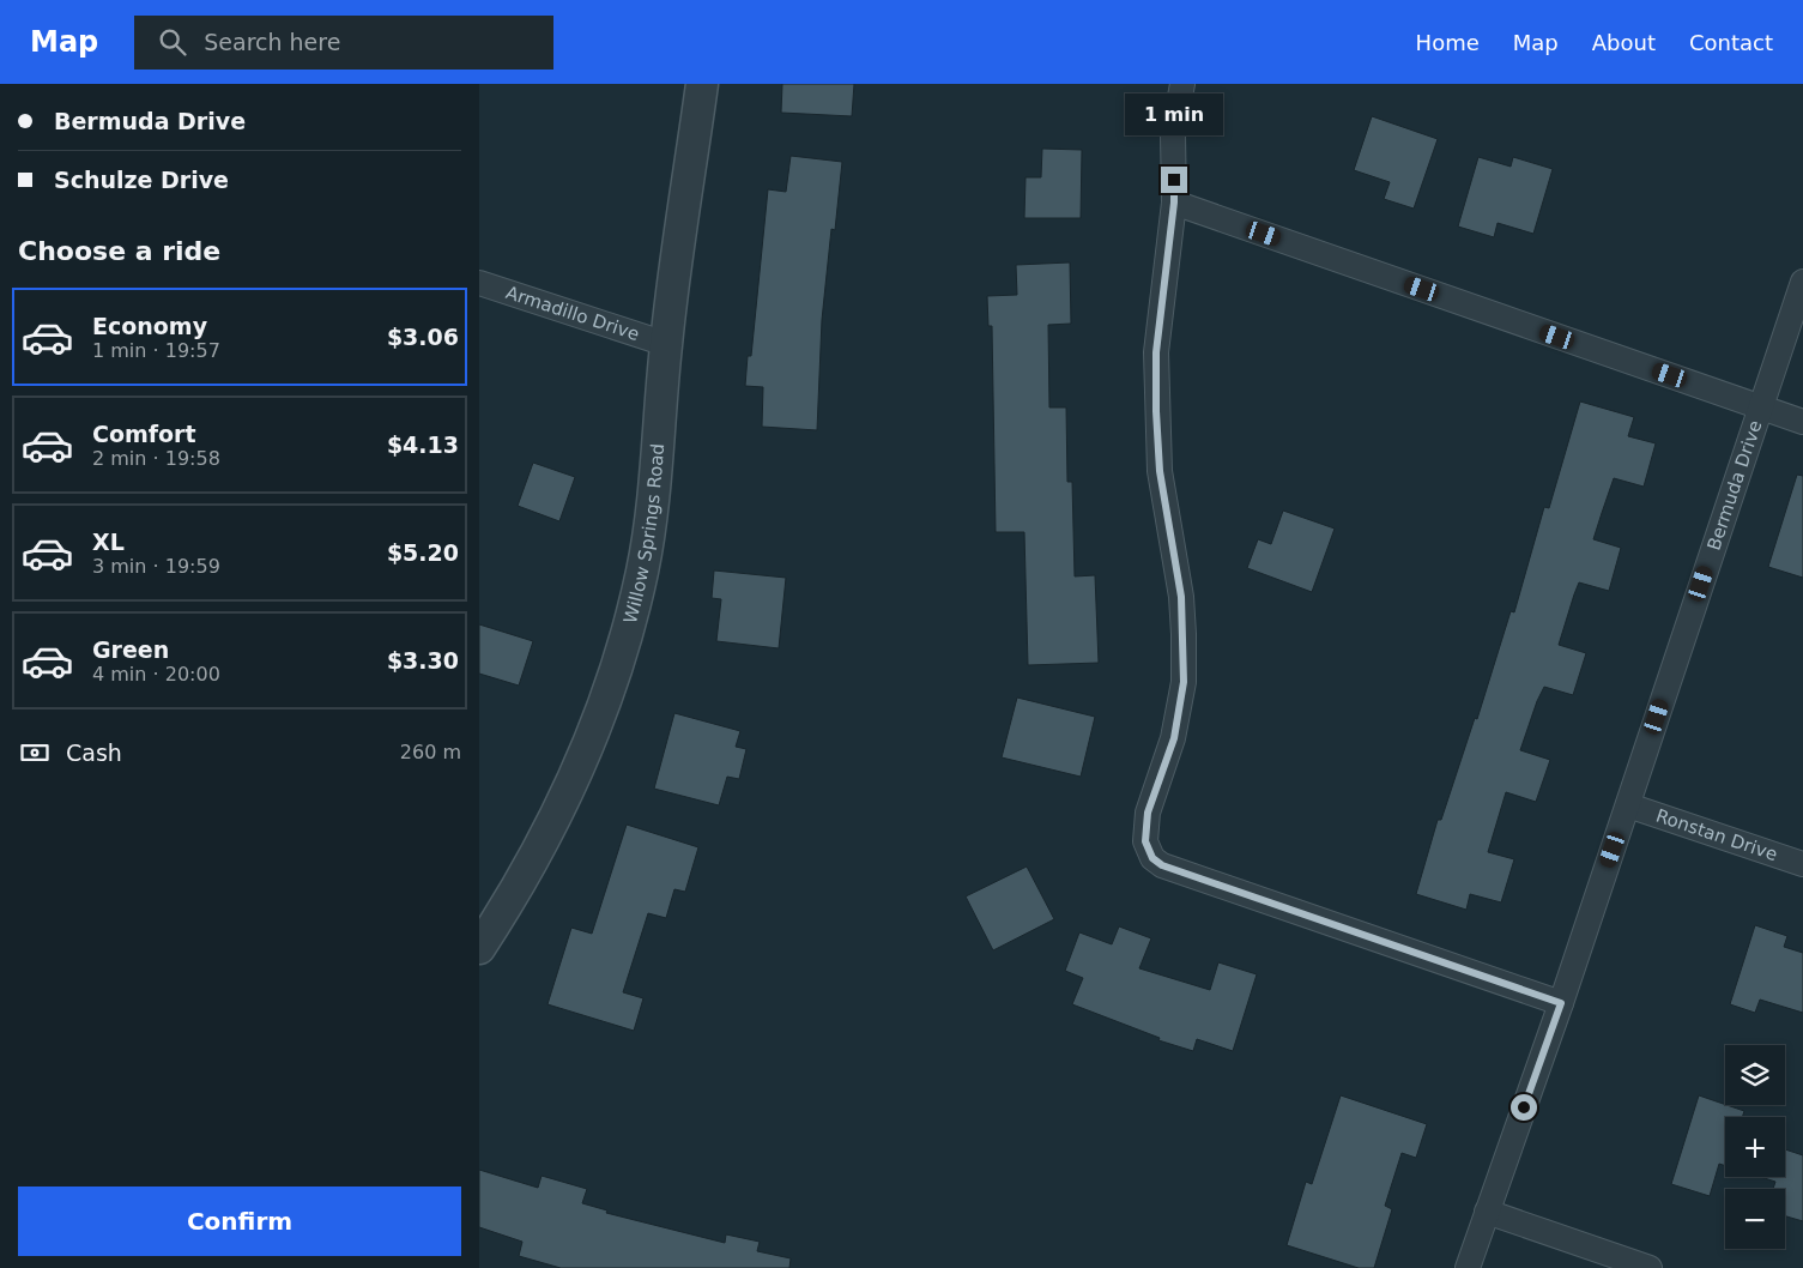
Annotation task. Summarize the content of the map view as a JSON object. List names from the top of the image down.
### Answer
{
  "streets": {
    "street": [
      "Armadillo Drive",
      "Bermuda Drive",
      "Willow Springs Road",
      "Ronstan Drive"
    ]
  },
  "crossings": [
    ["Armadillo Drive", "Willow Springs Road"],
    ["Bermuda Drive", "Ronstan Drive"]
  ],
  "page": {
    "header": "Map",
    "search": "Search here",
    "nav": [
      "Home",
      "Map",
      "About",
      "Contact"
    ],
    "banner": ["Bermuda Drive", "Schulze Drive"],
    "bubble": "1 min",
    "heading": "Choose a ride",
    "list": [
      {
        "name": "Economy",
        "note": "1 min · 19:57",
        "value": "$3.06"
      },
      {
        "name": "Comfort",
        "note": "2 min · 19:58",
        "value": "$4.13"
      },
      {
        "name": "XL",
        "note": "3 min · 19:59",
        "value": "$5.20"
      },
      {
        "name": "Green",
        "note": "4 min · 20:00",
        "value": "$3.30"
      }
    ],
    "pay": ["Cash", "260 m"],
    "map_buttons": ["+", "−"],
    "buttons": "Confirm"
  }
}
